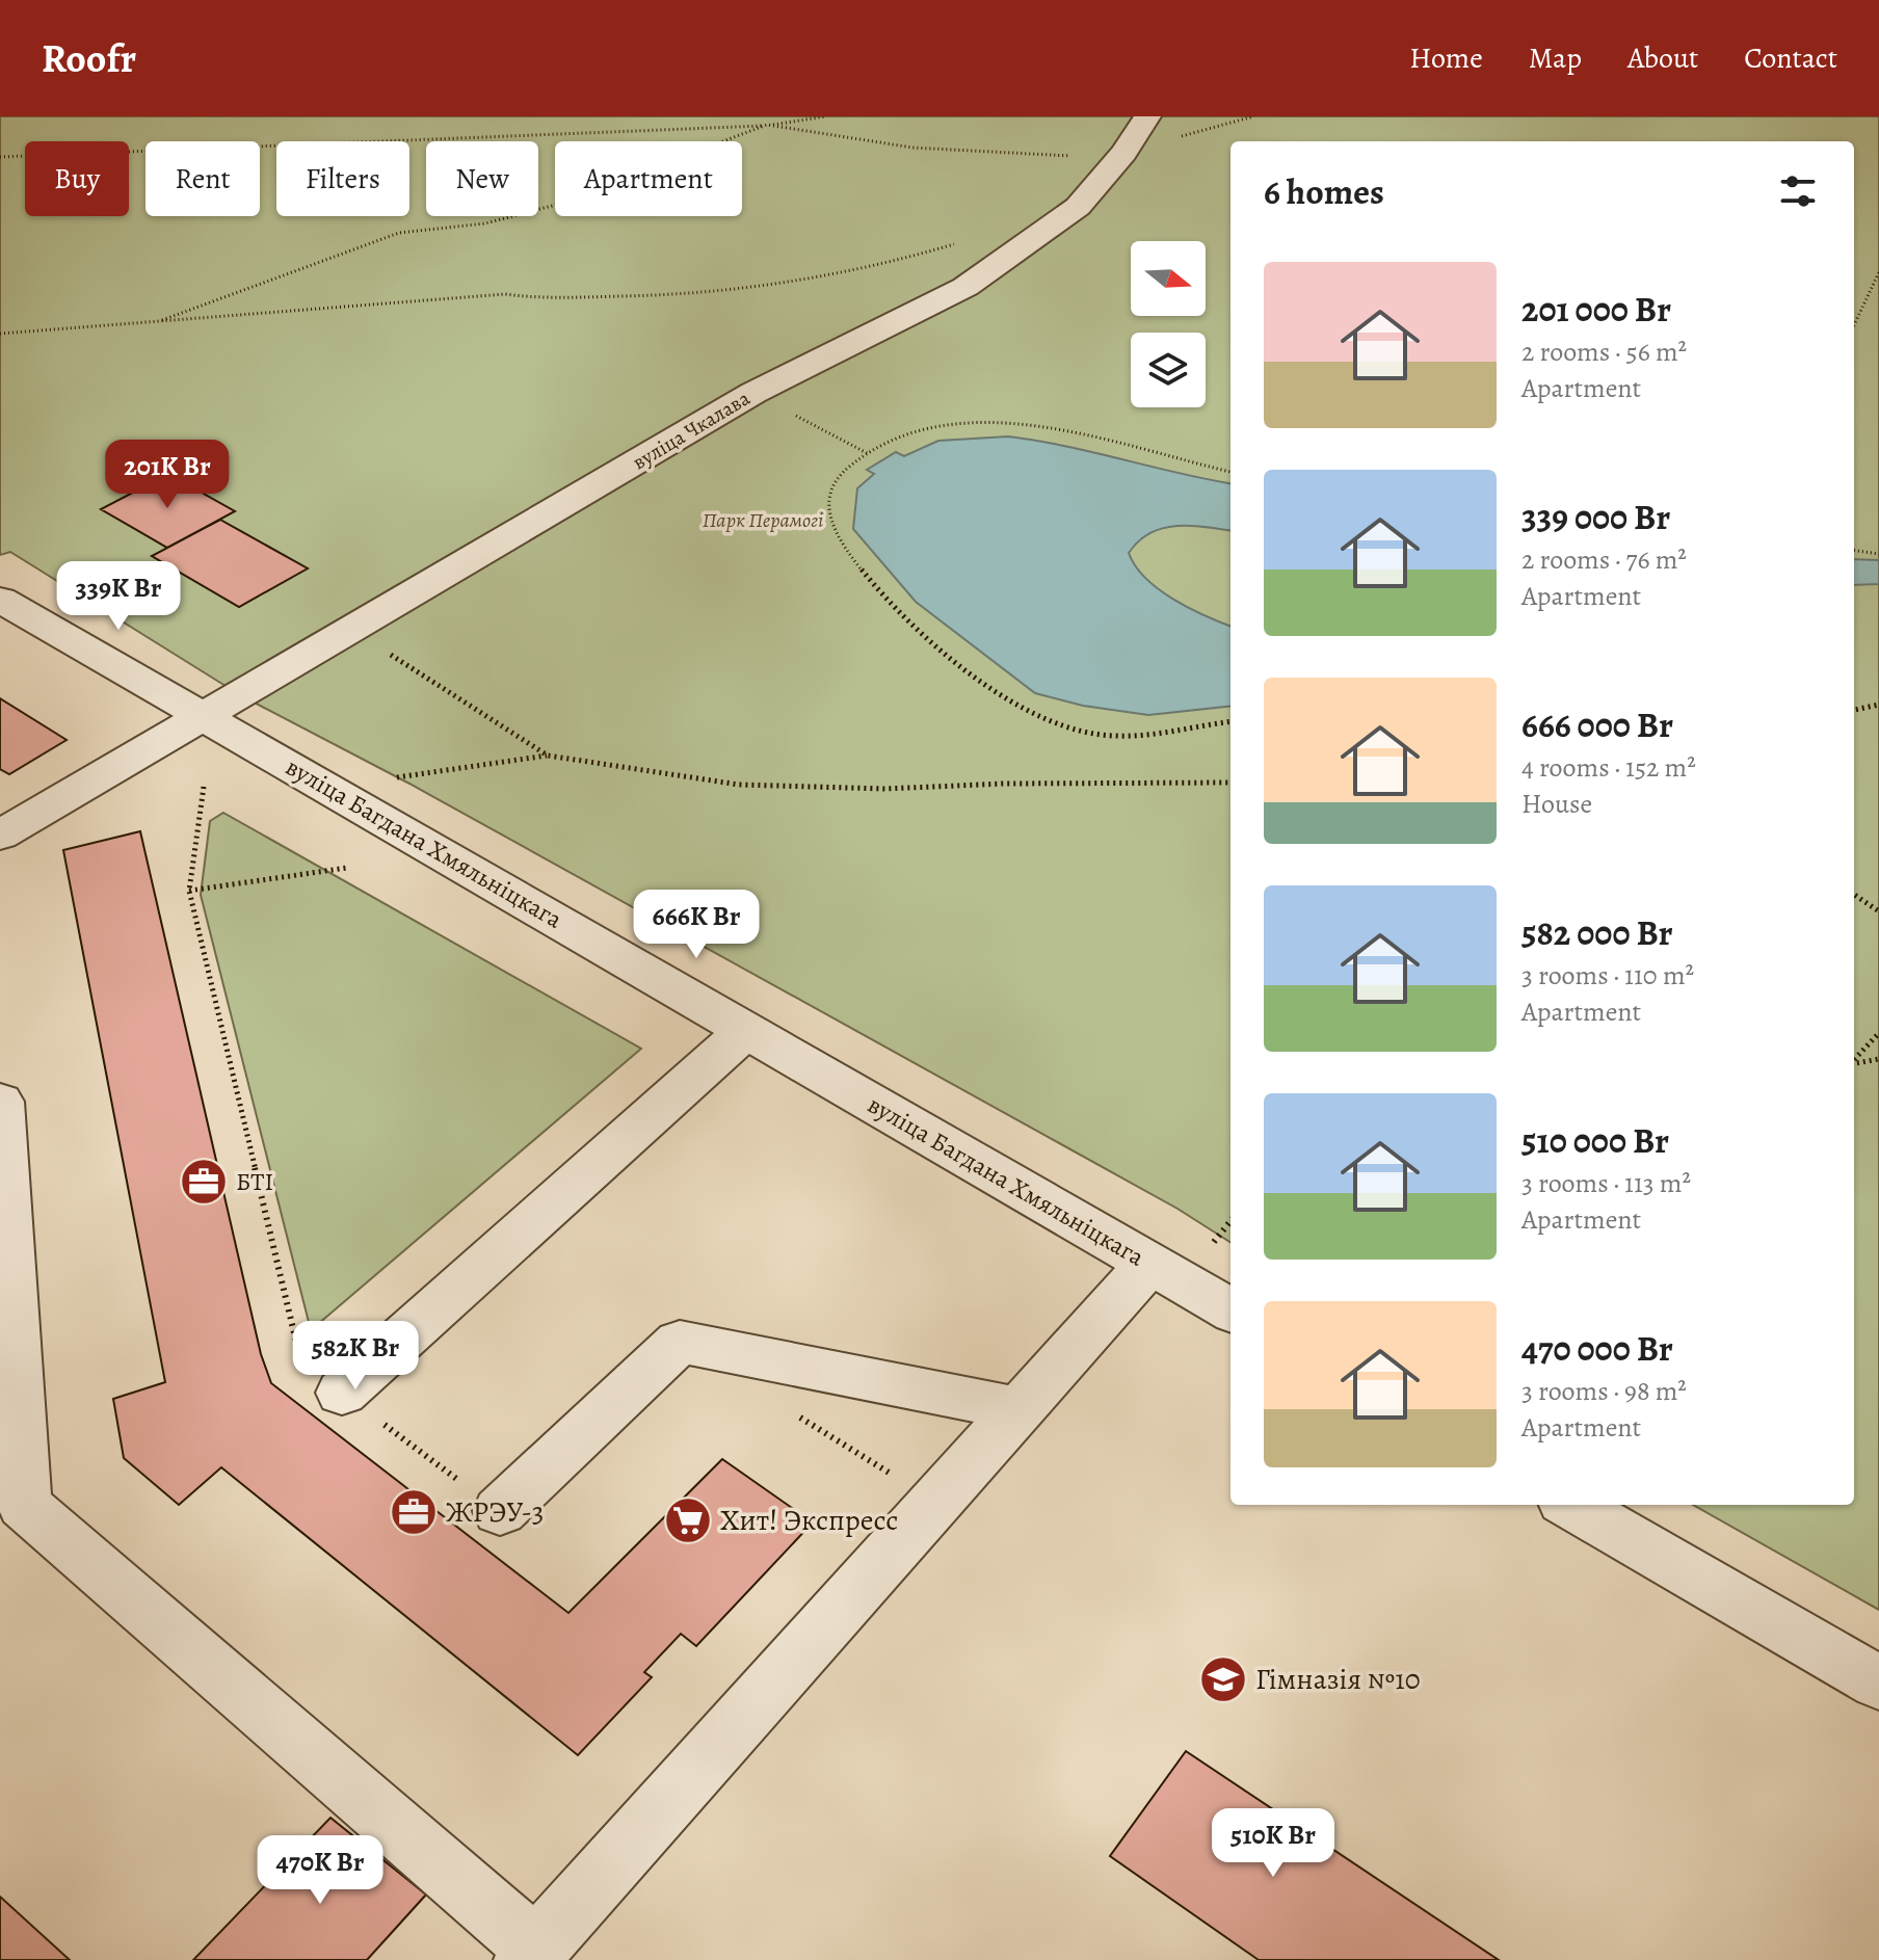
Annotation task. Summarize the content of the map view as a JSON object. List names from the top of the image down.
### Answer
{
  "streets": {
    "street": ["вуліца Чкалава", "вуліца Багдана Хмяльніцкага"]
  },
  "crossings": [
    ["вуліца Чкалава", "вуліца Багдана Хмяльніцкага"]
  ],
  "parks": ["Парк Перамогі"],
  "places": {
    "office": ["БТІ", "ЖРЭУ-3"],
    "supermarket": ["Хит! Экспресс"],
    "school or university": ["Гімназія №10"]
  },
  "north": "right",
  "page": {
    "header": "Roofr",
    "nav": [
      "Home",
      "Map",
      "About",
      "Contact"
    ],
    "chip": [
      "Buy",
      "Rent",
      "Filters",
      "New",
      "Apartment"
    ],
    "heading": "6 homes",
    "list": [
      {
        "name": "201 000 Br",
        "note": "2 rooms · 56 m² · Apartment"
      },
      {
        "name": "339 000 Br",
        "note": "2 rooms · 76 m² · Apartment"
      },
      {
        "name": "666 000 Br",
        "note": "4 rooms · 152 m² · House"
      },
      {
        "name": "582 000 Br",
        "note": "3 rooms · 110 m² · Apartment"
      },
      {
        "name": "510 000 Br",
        "note": "3 rooms · 113 m² · Apartment"
      },
      {
        "name": "470 000 Br",
        "note": "3 rooms · 98 m² · Apartment"
      }
    ],
    "price": [
      "201K Br",
      "339K Br",
      "666K Br",
      "582K Br",
      "510K Br",
      "470K Br"
    ]
  }
}
